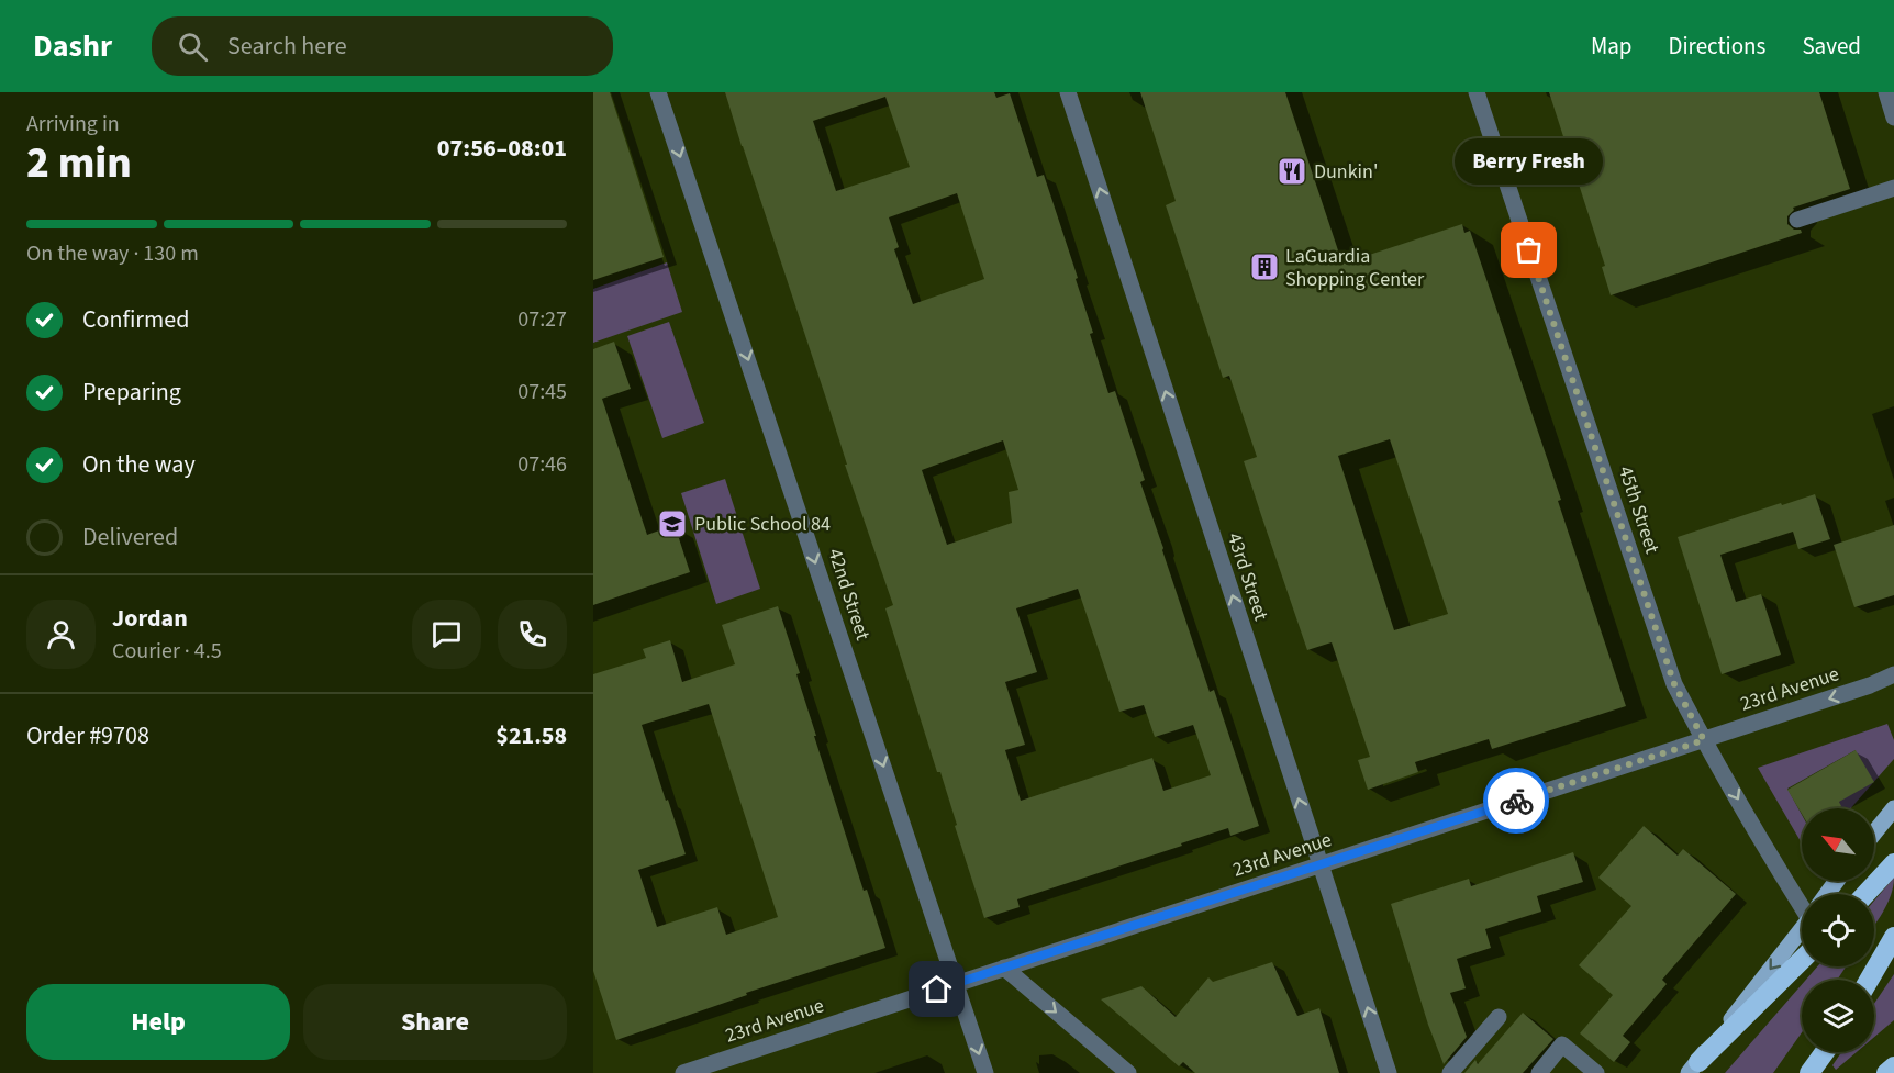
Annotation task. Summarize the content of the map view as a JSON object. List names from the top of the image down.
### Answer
{
  "streets": {
    "street": [
      "45th Street",
      "43rd Street",
      "42nd Street",
      "23rd Avenue"
    ]
  },
  "crossings": [
    ["45th Street", "23rd Avenue"],
    ["43rd Street", "23rd Avenue"],
    ["42nd Street", "23rd Avenue"]
  ],
  "one_way": ["43rd Street", "42nd Street"],
  "places": {
    "restaurant": ["Dunkin'"],
    "other": ["Berry Fresh"],
    "building": ["LaGuardia Shopping Center"],
    "school or university": ["Public School 84"]
  },
  "north": "top left",
  "page": {
    "header": "Dashr",
    "search": "Search here",
    "nav": ["Map", "Directions", "Saved"],
    "heading": ["2 min", "Arriving in", "07:56–08:01"],
    "panel": [
      "Jordan",
      "Courier · 4.5",
      "Order #9708",
      "$21.58"
    ],
    "bubble": "Berry Fresh",
    "bar": "On the way · 130 m",
    "list": [
      ["Confirmed", "07:27"],
      ["Preparing", "07:45"],
      ["On the way", "07:46"],
      "Delivered"
    ],
    "buttons": ["Help", "Share"]
  }
}
